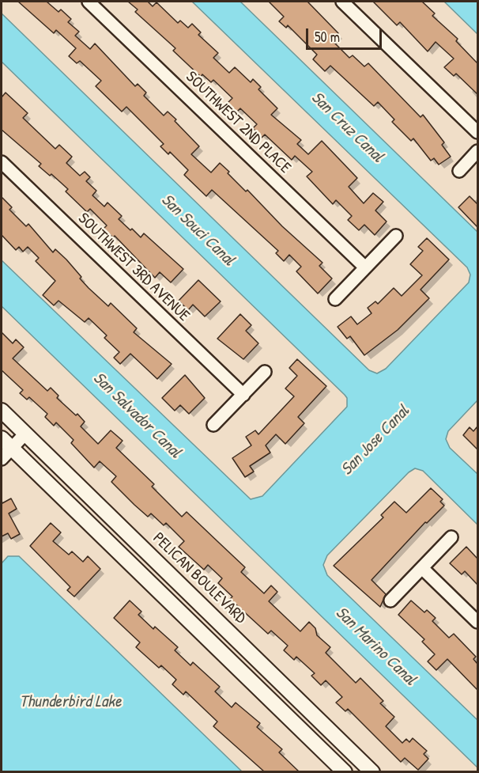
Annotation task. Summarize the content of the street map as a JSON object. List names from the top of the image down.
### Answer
{
  "streets": {
    "street": ["SOUTHWEST 2ND PLACE", "SOUTHWEST 3RD AVENUE", "PELICAN BOULEVARD"]
  },
  "water": [
    "San Cruz Canal",
    "San Souci Canal",
    "San Salvador Canal",
    "San Jose Canal",
    "San Marino Canal",
    "Thunderbird Lake"
  ],
  "scale_bar": "50 m"
}
